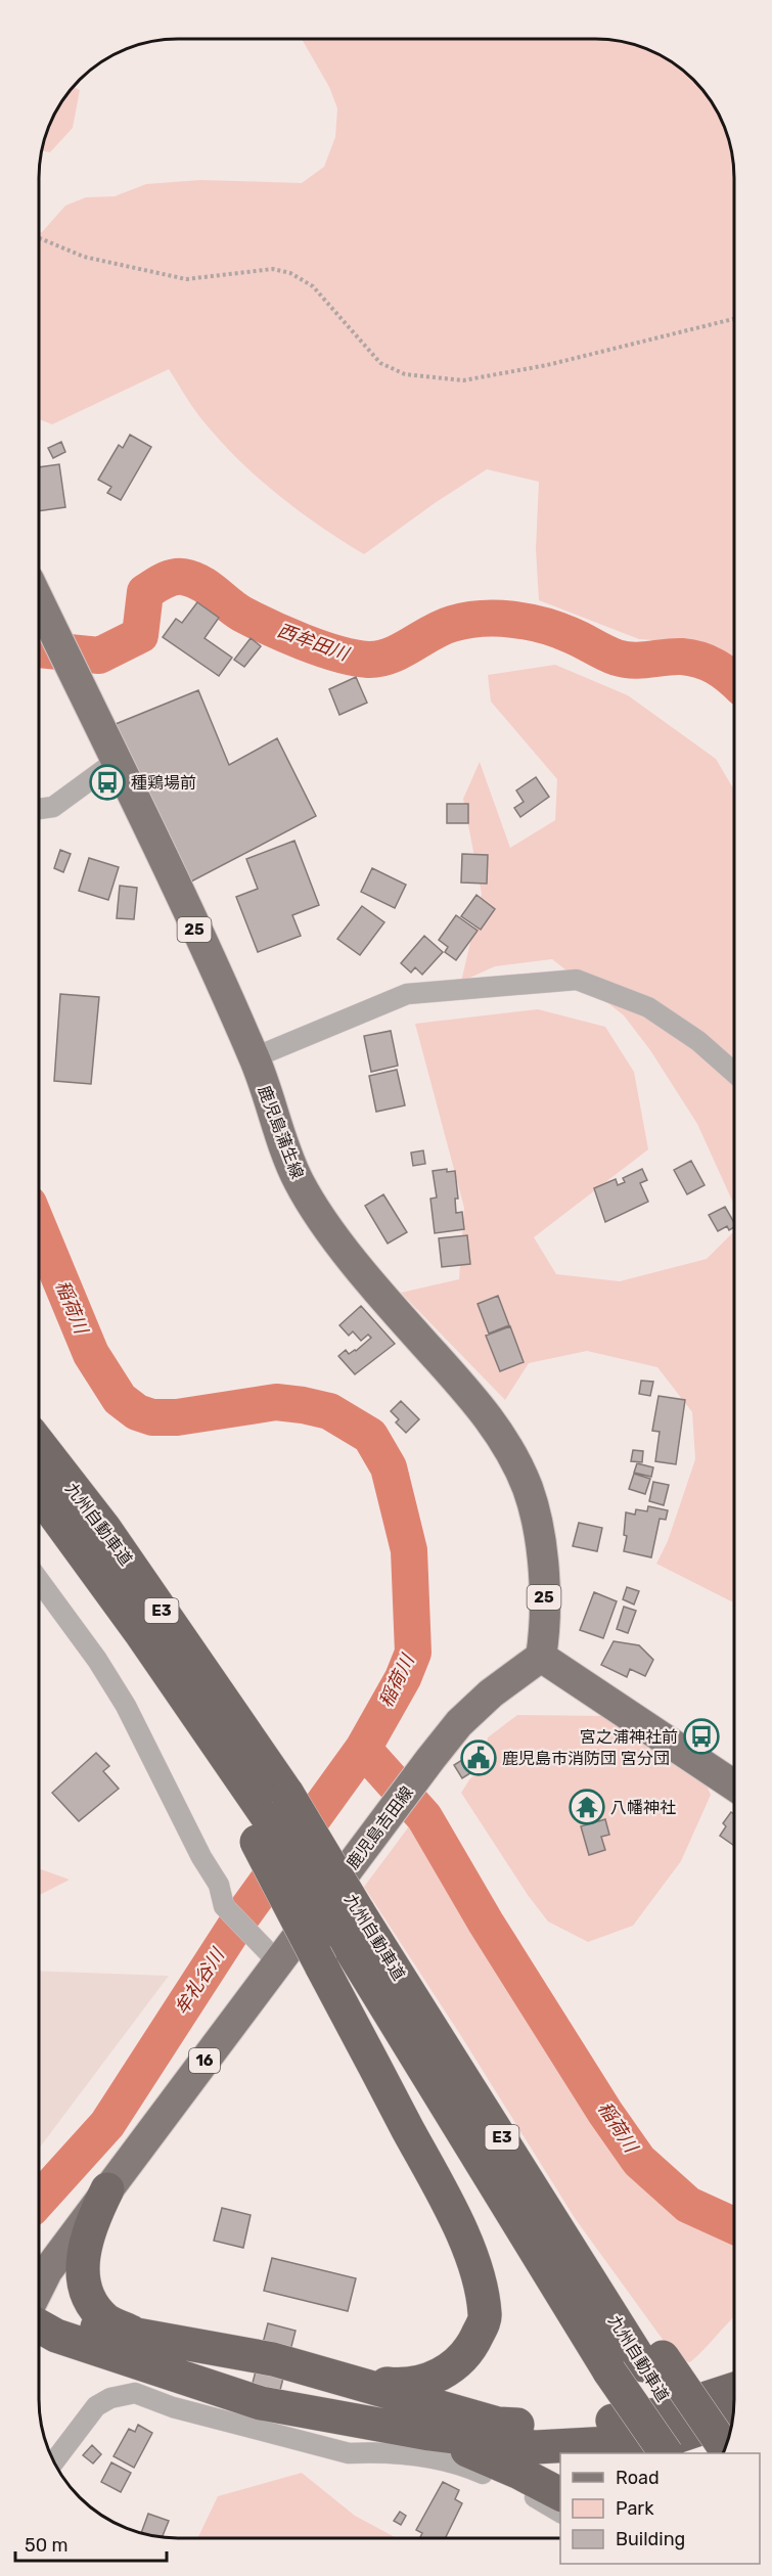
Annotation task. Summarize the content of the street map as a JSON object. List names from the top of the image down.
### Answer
{
  "streets": {
    "highway": ["九州自動車道", "E3"],
    "main road": [
      "25",
      "鹿児島蒲生線",
      "鹿児島吉田線",
      "16"
    ]
  },
  "crossings": [
    ["鹿児島蒲生線", "鹿児島吉田線"]
  ],
  "water": ["西牟田川", "稲荷川", "牟礼谷川"],
  "places": {
    "bus stop": ["種鶏場前", "宮之浦神社前"],
    "public building": ["鹿児島市消防団 宮分団"],
    "temple": ["八幡神社"]
  },
  "legend": ["Road", "Park", "Building"],
  "scale_bar": "50 m"
}
